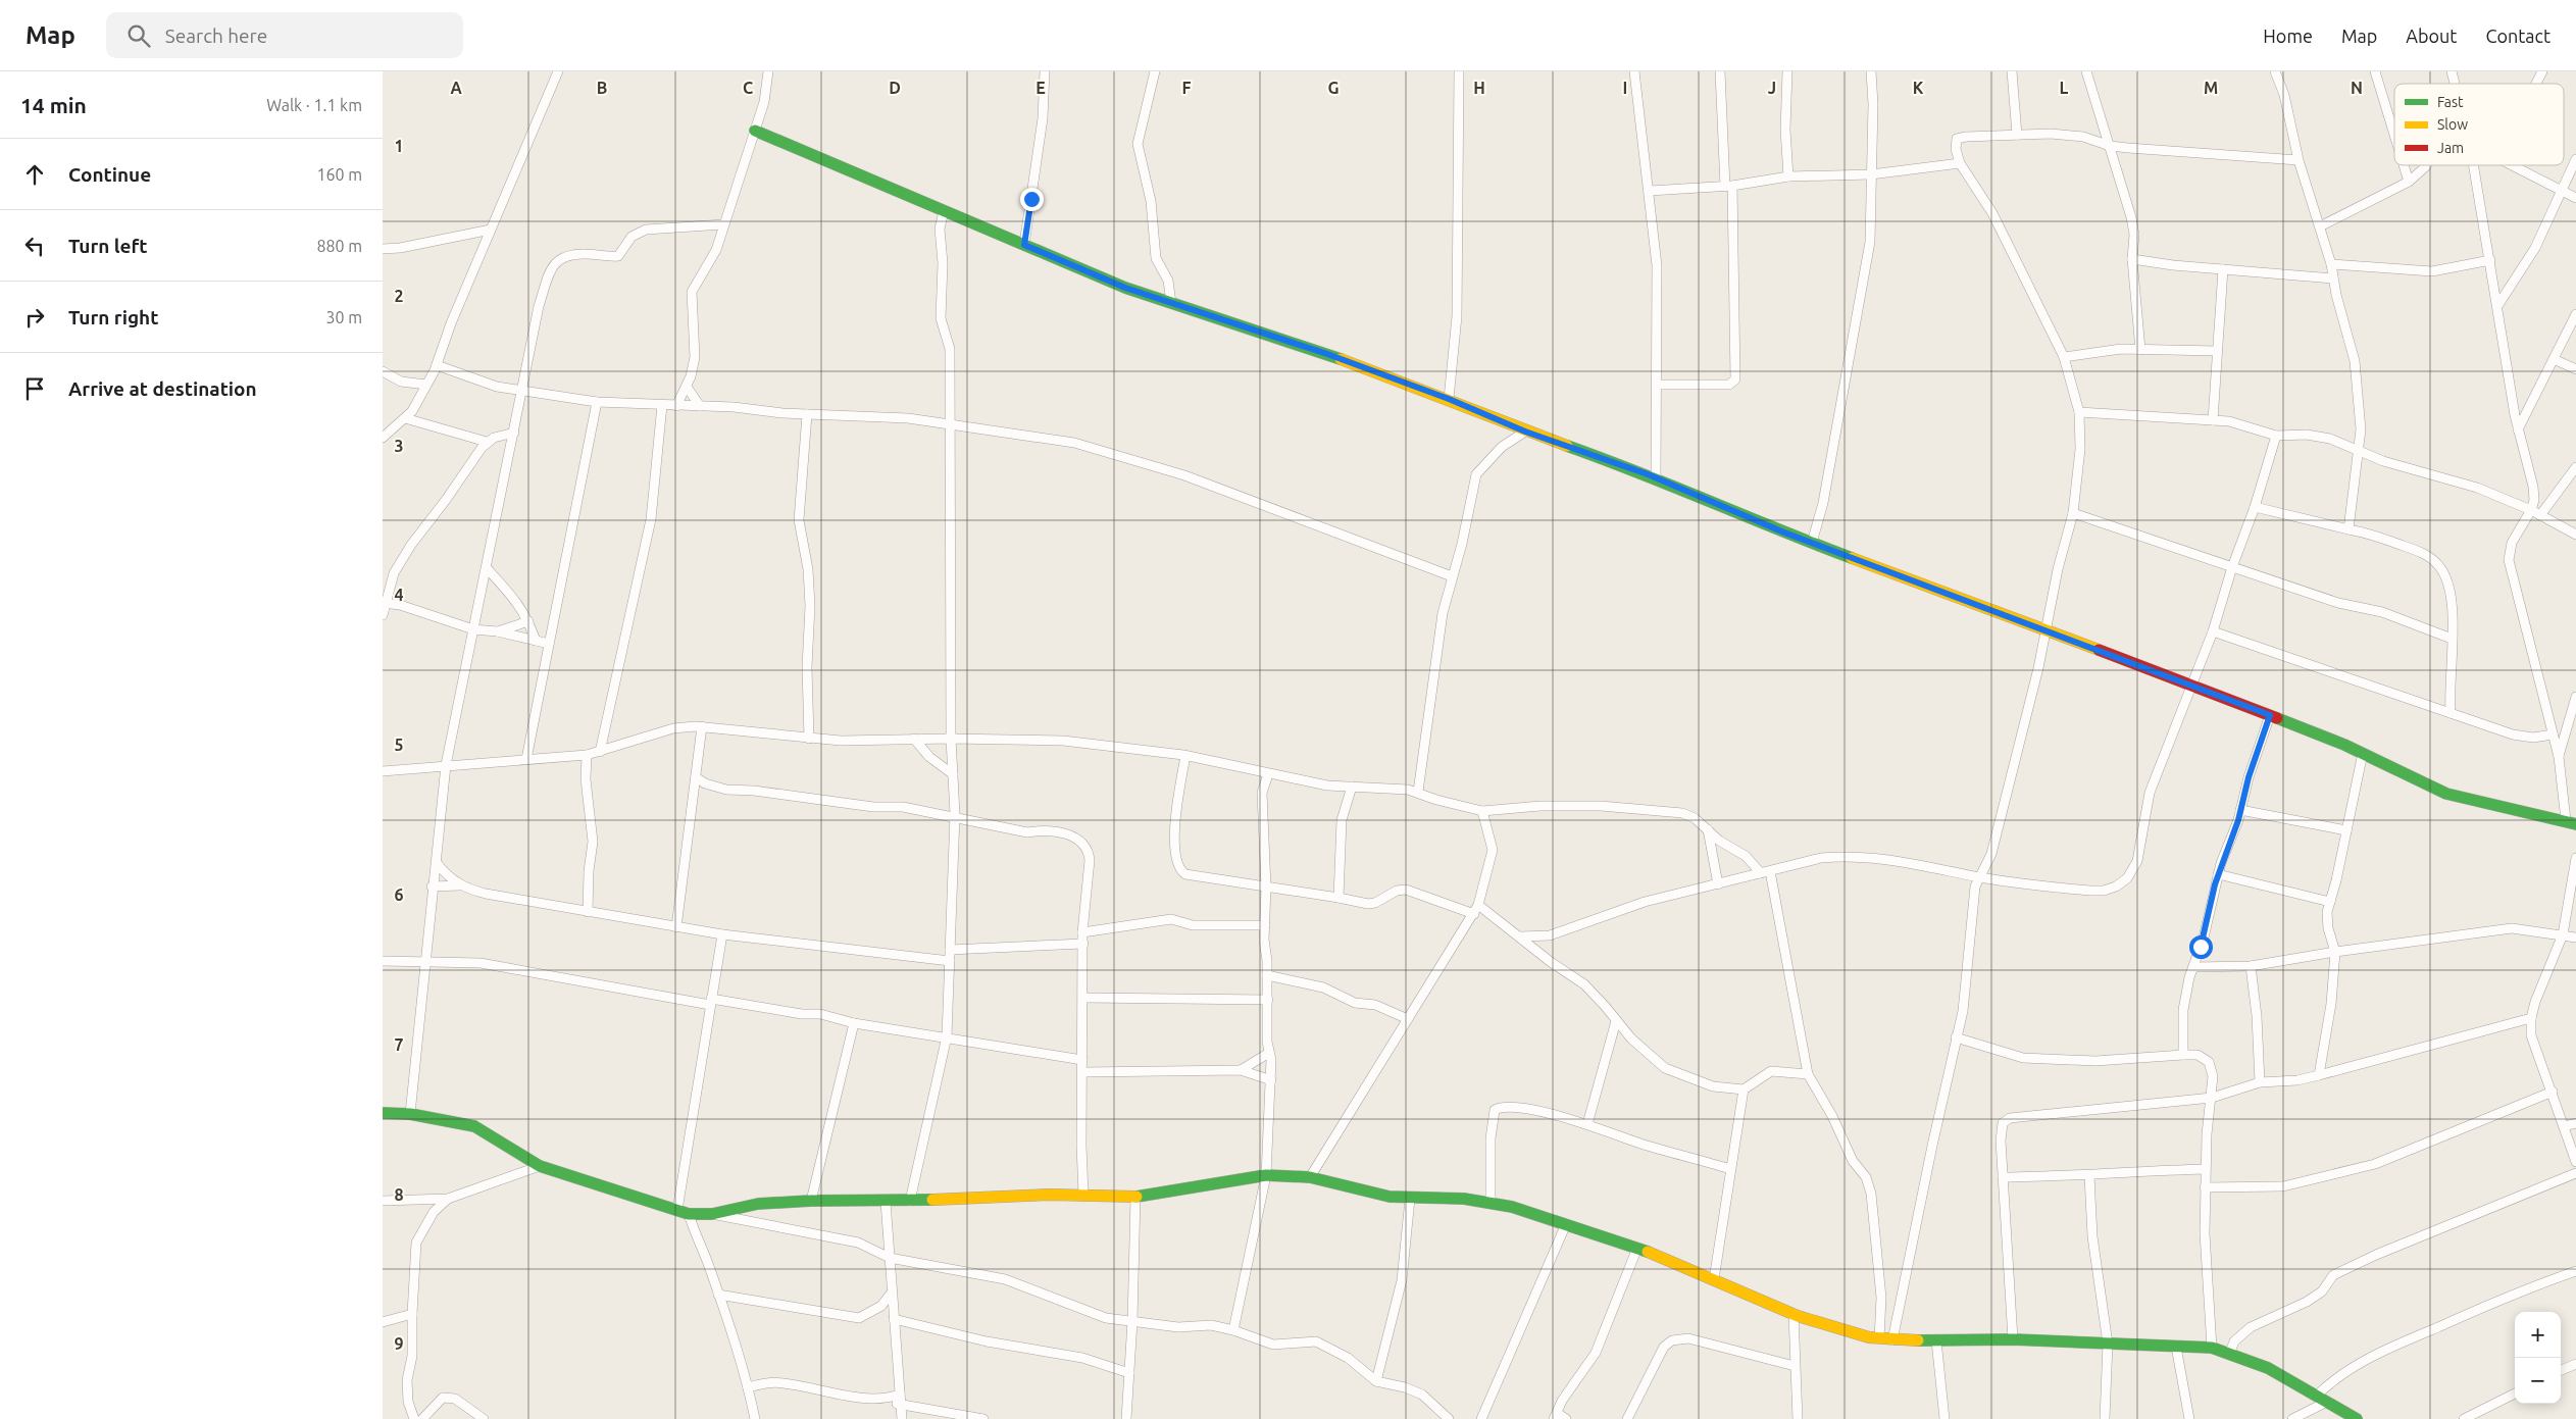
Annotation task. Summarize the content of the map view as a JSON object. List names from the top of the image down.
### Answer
{
  "legend": ["Fast", "Slow", "Jam"],
  "page": {
    "header": "Map",
    "search": "Search here",
    "nav": [
      "Home",
      "Map",
      "About",
      "Contact"
    ],
    "heading": ["14 min", "Walk · 1.1 km"],
    "list": [
      ["Continue", "160 m"],
      ["Turn left", "880 m"],
      ["Turn right", "30 m"],
      "Arrive at destination"
    ],
    "map_buttons": ["+", "−"]
  },
  "grid": {
    "columns": [
      "A",
      "B",
      "C",
      "D",
      "E",
      "F",
      "G",
      "H",
      "I",
      "J",
      "K",
      "L",
      "M",
      "N"
    ],
    "rows": [
      "1",
      "2",
      "3",
      "4",
      "5",
      "6",
      "7",
      "8",
      "9"
    ]
  }
}
